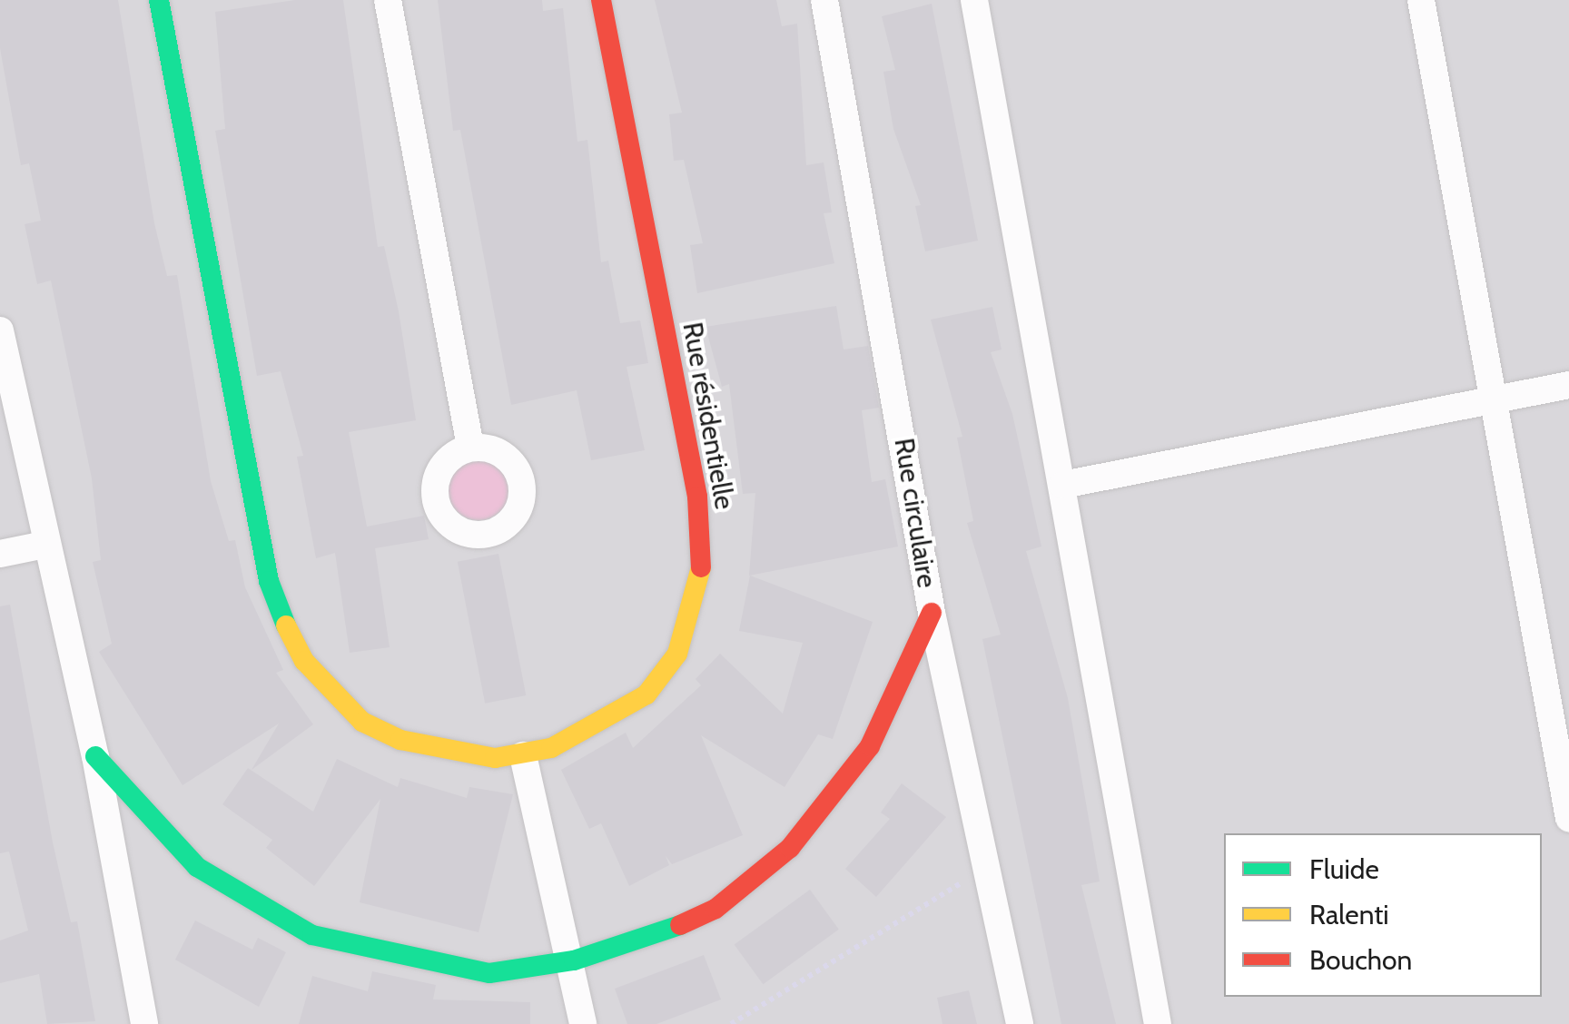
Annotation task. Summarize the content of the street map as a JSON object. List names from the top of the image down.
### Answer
{
  "streets": {
    "street": ["Rue résidentielle", "Rue circulaire"]
  },
  "legend": ["Fluide", "Ralenti", "Bouchon"]
}
